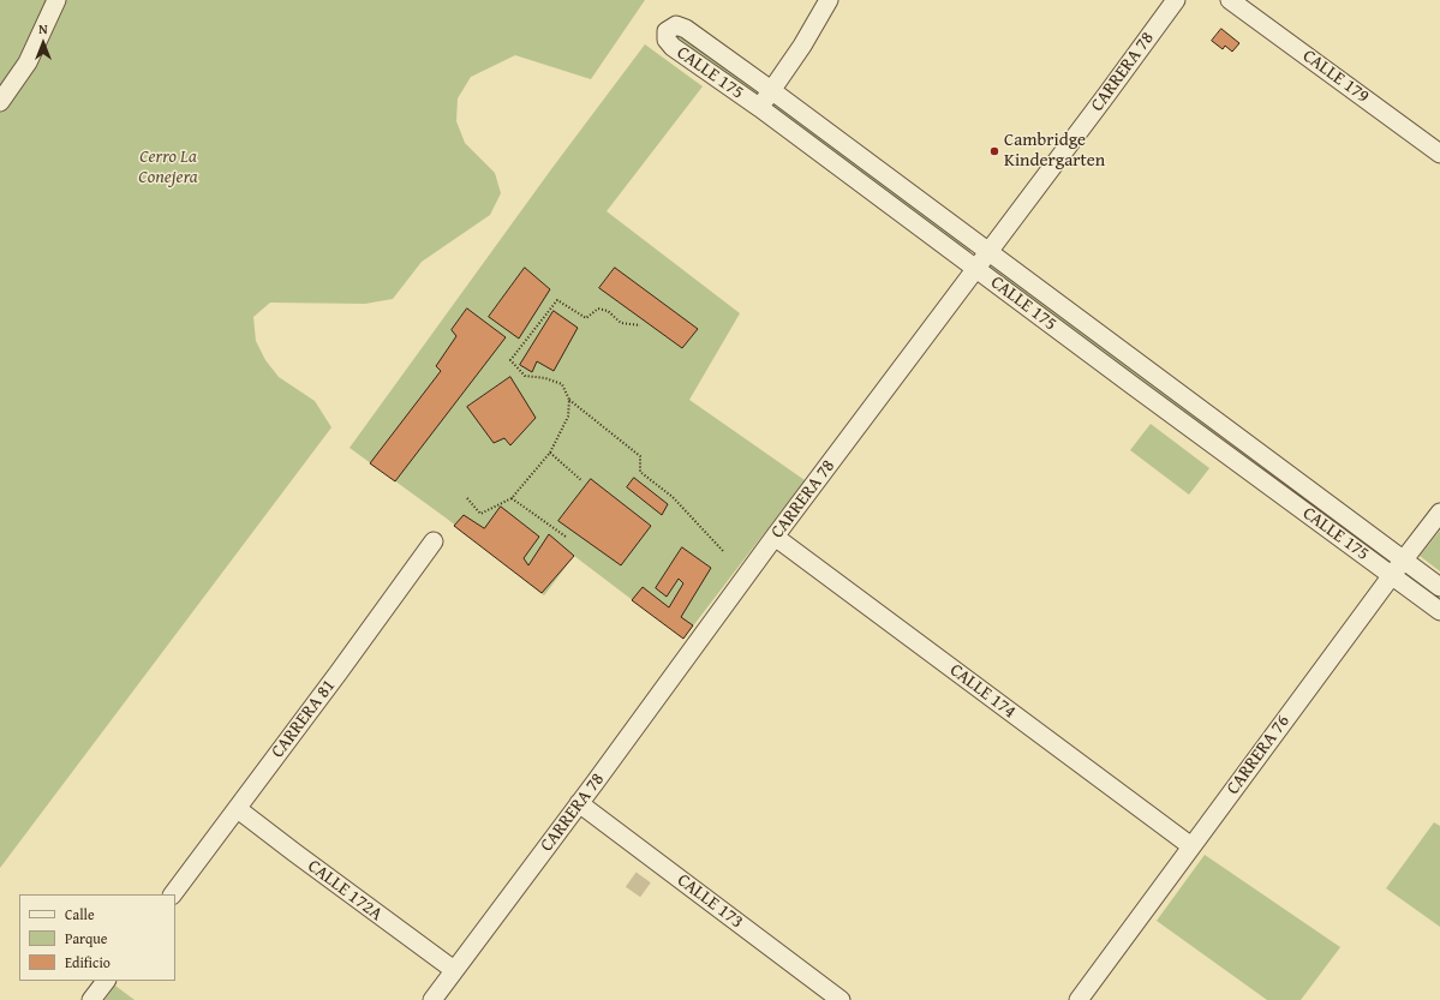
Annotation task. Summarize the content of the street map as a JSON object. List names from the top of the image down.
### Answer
{
  "streets": {
    "street": [
      "CARRERA 78",
      "CALLE 175",
      "CALLE 179",
      "CALLE 174",
      "CARRERA 81",
      "CARRERA 76",
      "CALLE 172A",
      "CALLE 173"
    ]
  },
  "crossings": [
    ["CARRERA 78", "CALLE 175"],
    ["CARRERA 78", "CALLE 174"],
    ["CARRERA 78", "CALLE 172A"],
    ["CARRERA 78", "CALLE 173"],
    ["CALLE 175", "CARRERA 76"],
    ["CALLE 174", "CARRERA 76"],
    ["CARRERA 81", "CALLE 172A"]
  ],
  "parks": ["Cerro La Conejera"],
  "places": ["Cambridge Kindergarten"],
  "legend": ["Calle", "Parque", "Edificio"],
  "north": "top"
}
